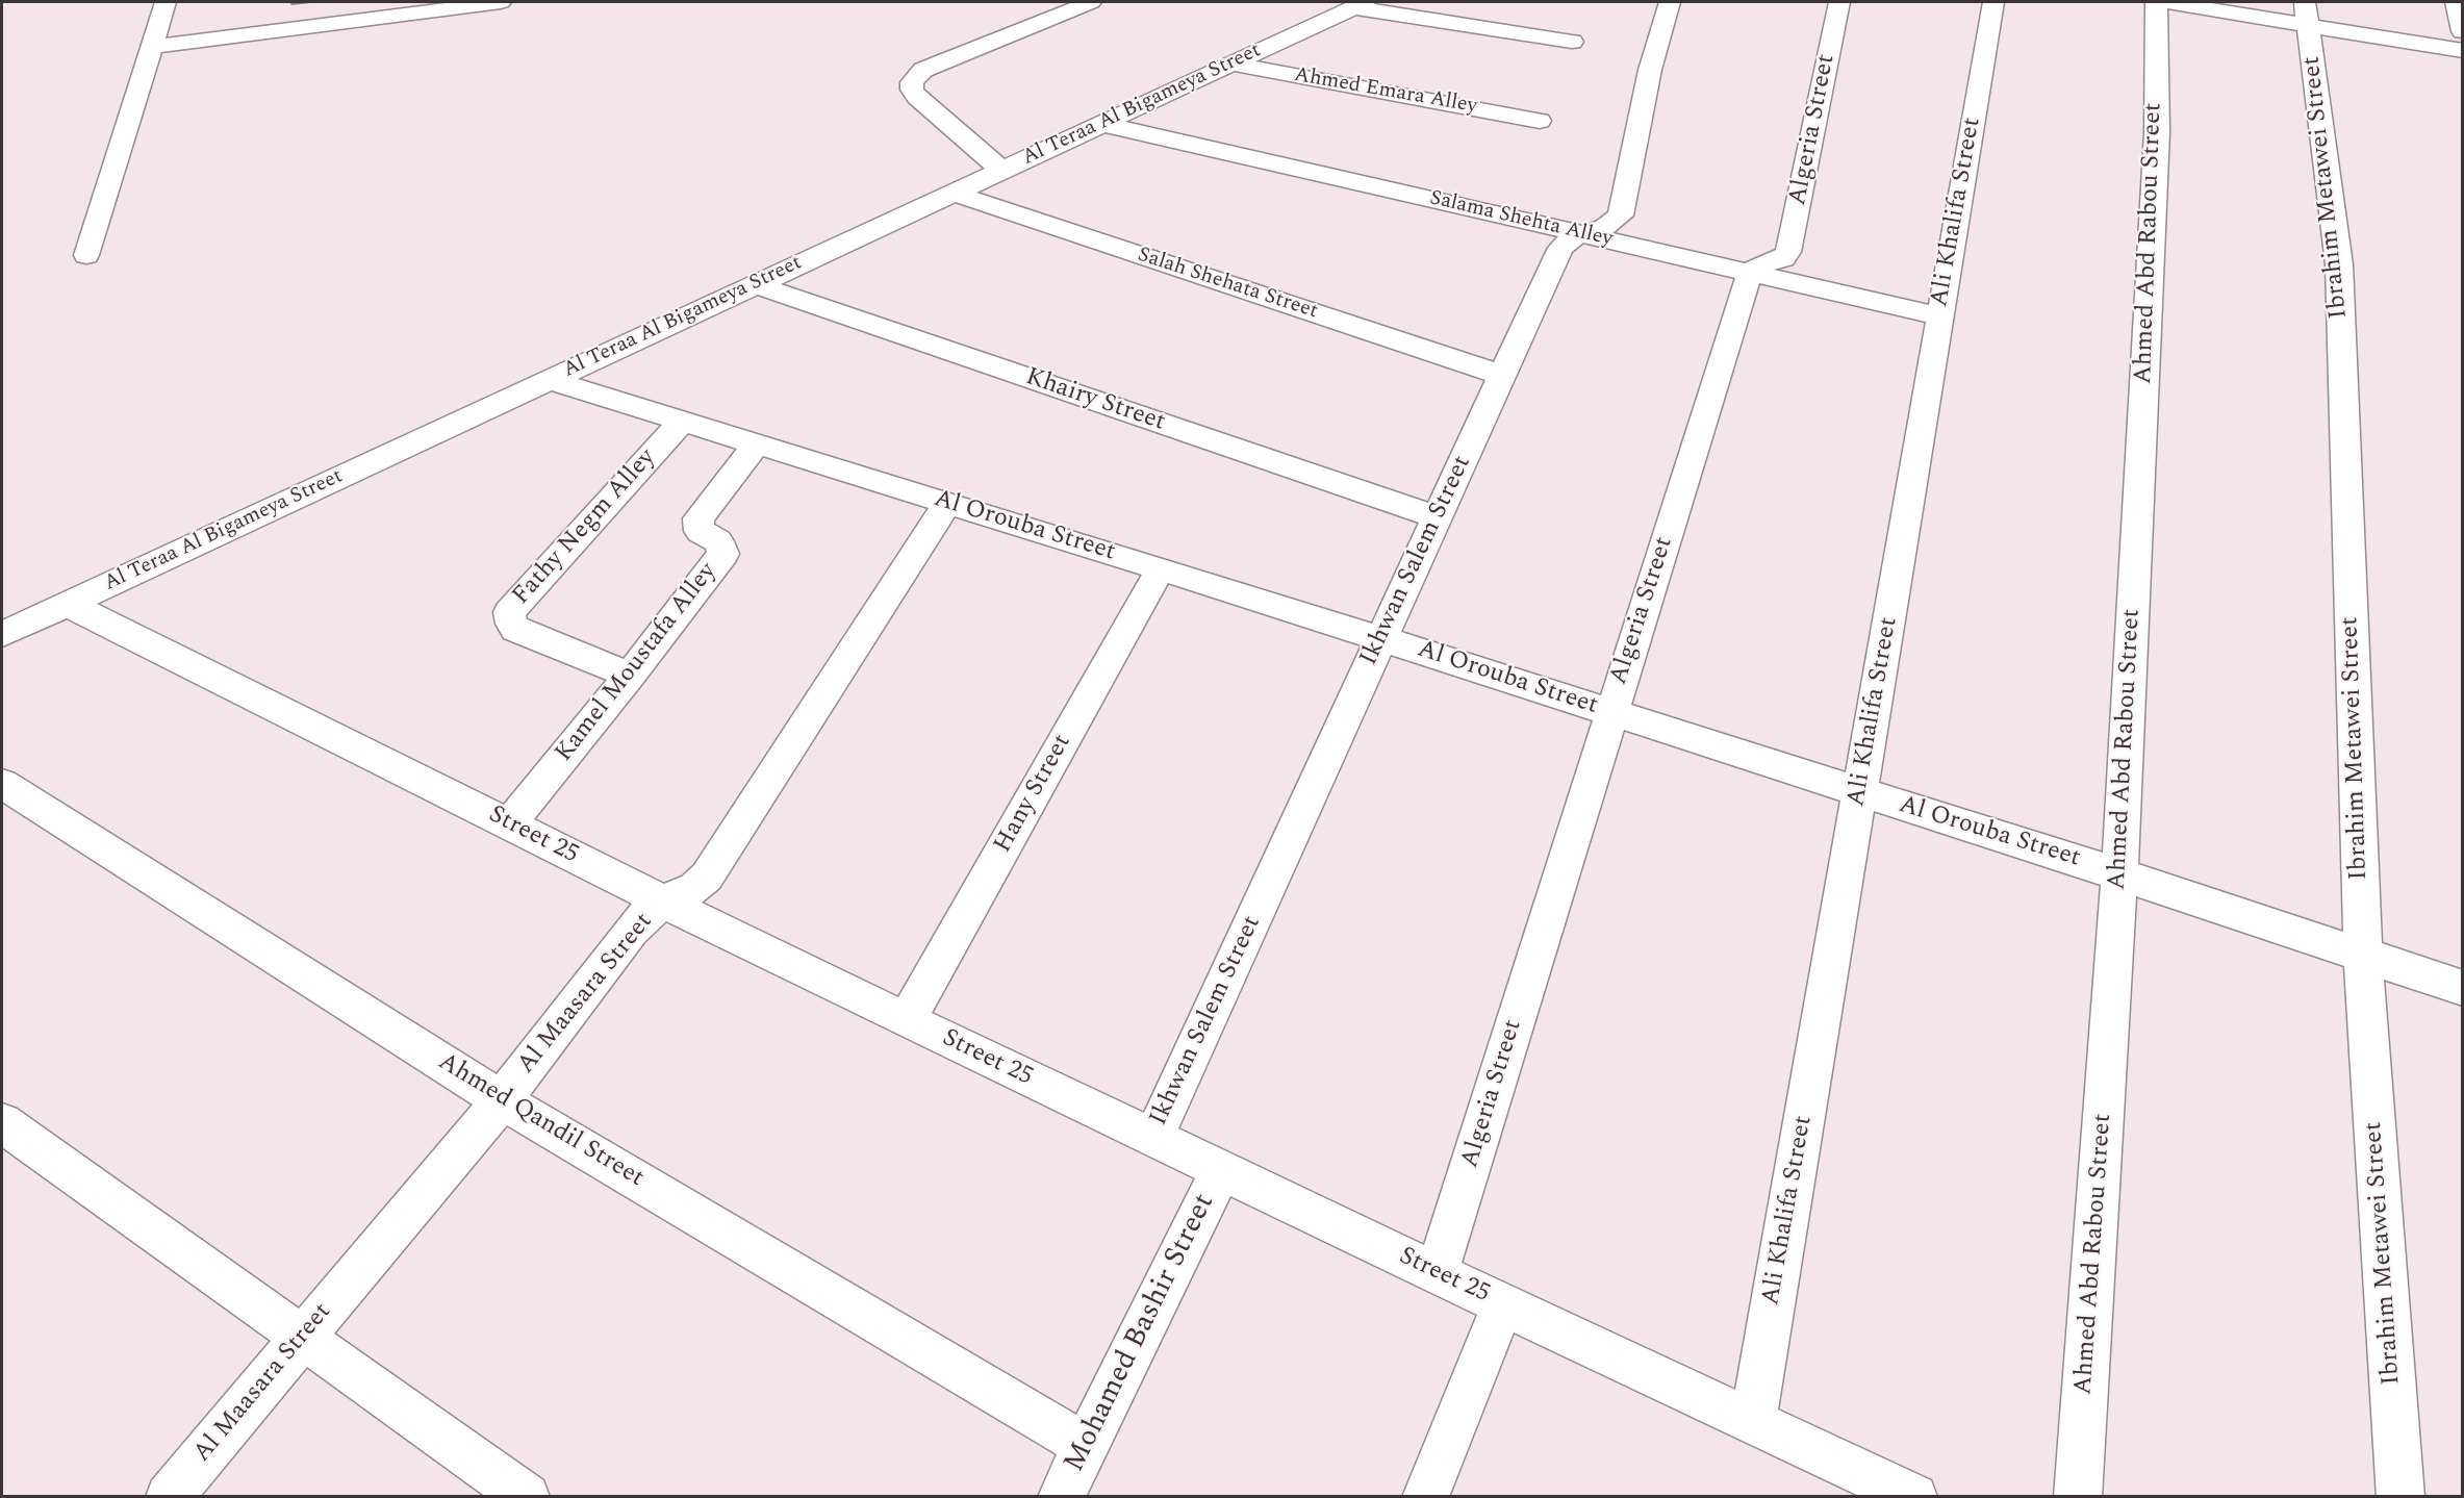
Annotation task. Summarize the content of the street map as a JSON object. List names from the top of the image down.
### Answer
{
  "streets": {
    "street": [
      "Ahmed Emara Alley",
      "Al Teraa Al Bigameya Street",
      "Algeria Street",
      "Ibrahim Metawei Street",
      "Ali Khalifa Street",
      "Salama Shehta Alley",
      "Ahmed Abd Rabou Street",
      "Salah Shehata Street",
      "Khairy Street",
      "Al Orouba Street",
      "Fathy Negm Alley",
      "Ikhwan Salem Street",
      "Kamel Moustafa Alley",
      "Hany Street",
      "Street 25",
      "Al Maasara Street",
      "Ahmed Qandil Street",
      "Mohamed Bashir Street"
    ]
  },
  "crossings": [
    ["Ahmed Emara Alley", "Al Teraa Al Bigameya Street"],
    ["Al Teraa Al Bigameya Street", "Salama Shehta Alley"],
    ["Al Teraa Al Bigameya Street", "Salah Shehata Street"],
    ["Al Teraa Al Bigameya Street", "Khairy Street"],
    ["Al Teraa Al Bigameya Street", "Al Orouba Street"],
    ["Al Teraa Al Bigameya Street", "Street 25"],
    ["Algeria Street", "Salama Shehta Alley"],
    ["Algeria Street", "Al Orouba Street"],
    ["Algeria Street", "Street 25"],
    ["Ibrahim Metawei Street", "Al Orouba Street"],
    ["Ali Khalifa Street", "Salama Shehta Alley"],
    ["Ali Khalifa Street", "Al Orouba Street"],
    ["Ali Khalifa Street", "Street 25"],
    ["Salama Shehta Alley", "Ikhwan Salem Street"],
    ["Ahmed Abd Rabou Street", "Al Orouba Street"],
    ["Salah Shehata Street", "Ikhwan Salem Street"],
    ["Khairy Street", "Ikhwan Salem Street"],
    ["Al Orouba Street", "Fathy Negm Alley"],
    ["Al Orouba Street", "Ikhwan Salem Street"],
    ["Al Orouba Street", "Kamel Moustafa Alley"],
    ["Al Orouba Street", "Hany Street"],
    ["Al Orouba Street", "Al Maasara Street"],
    ["Fathy Negm Alley", "Kamel Moustafa Alley"],
    ["Ikhwan Salem Street", "Street 25"],
    ["Kamel Moustafa Alley", "Street 25"],
    ["Hany Street", "Street 25"],
    ["Street 25", "Al Maasara Street"],
    ["Street 25", "Mohamed Bashir Street"],
    ["Al Maasara Street", "Ahmed Qandil Street"],
    ["Ahmed Qandil Street", "Mohamed Bashir Street"]
  ]
}
